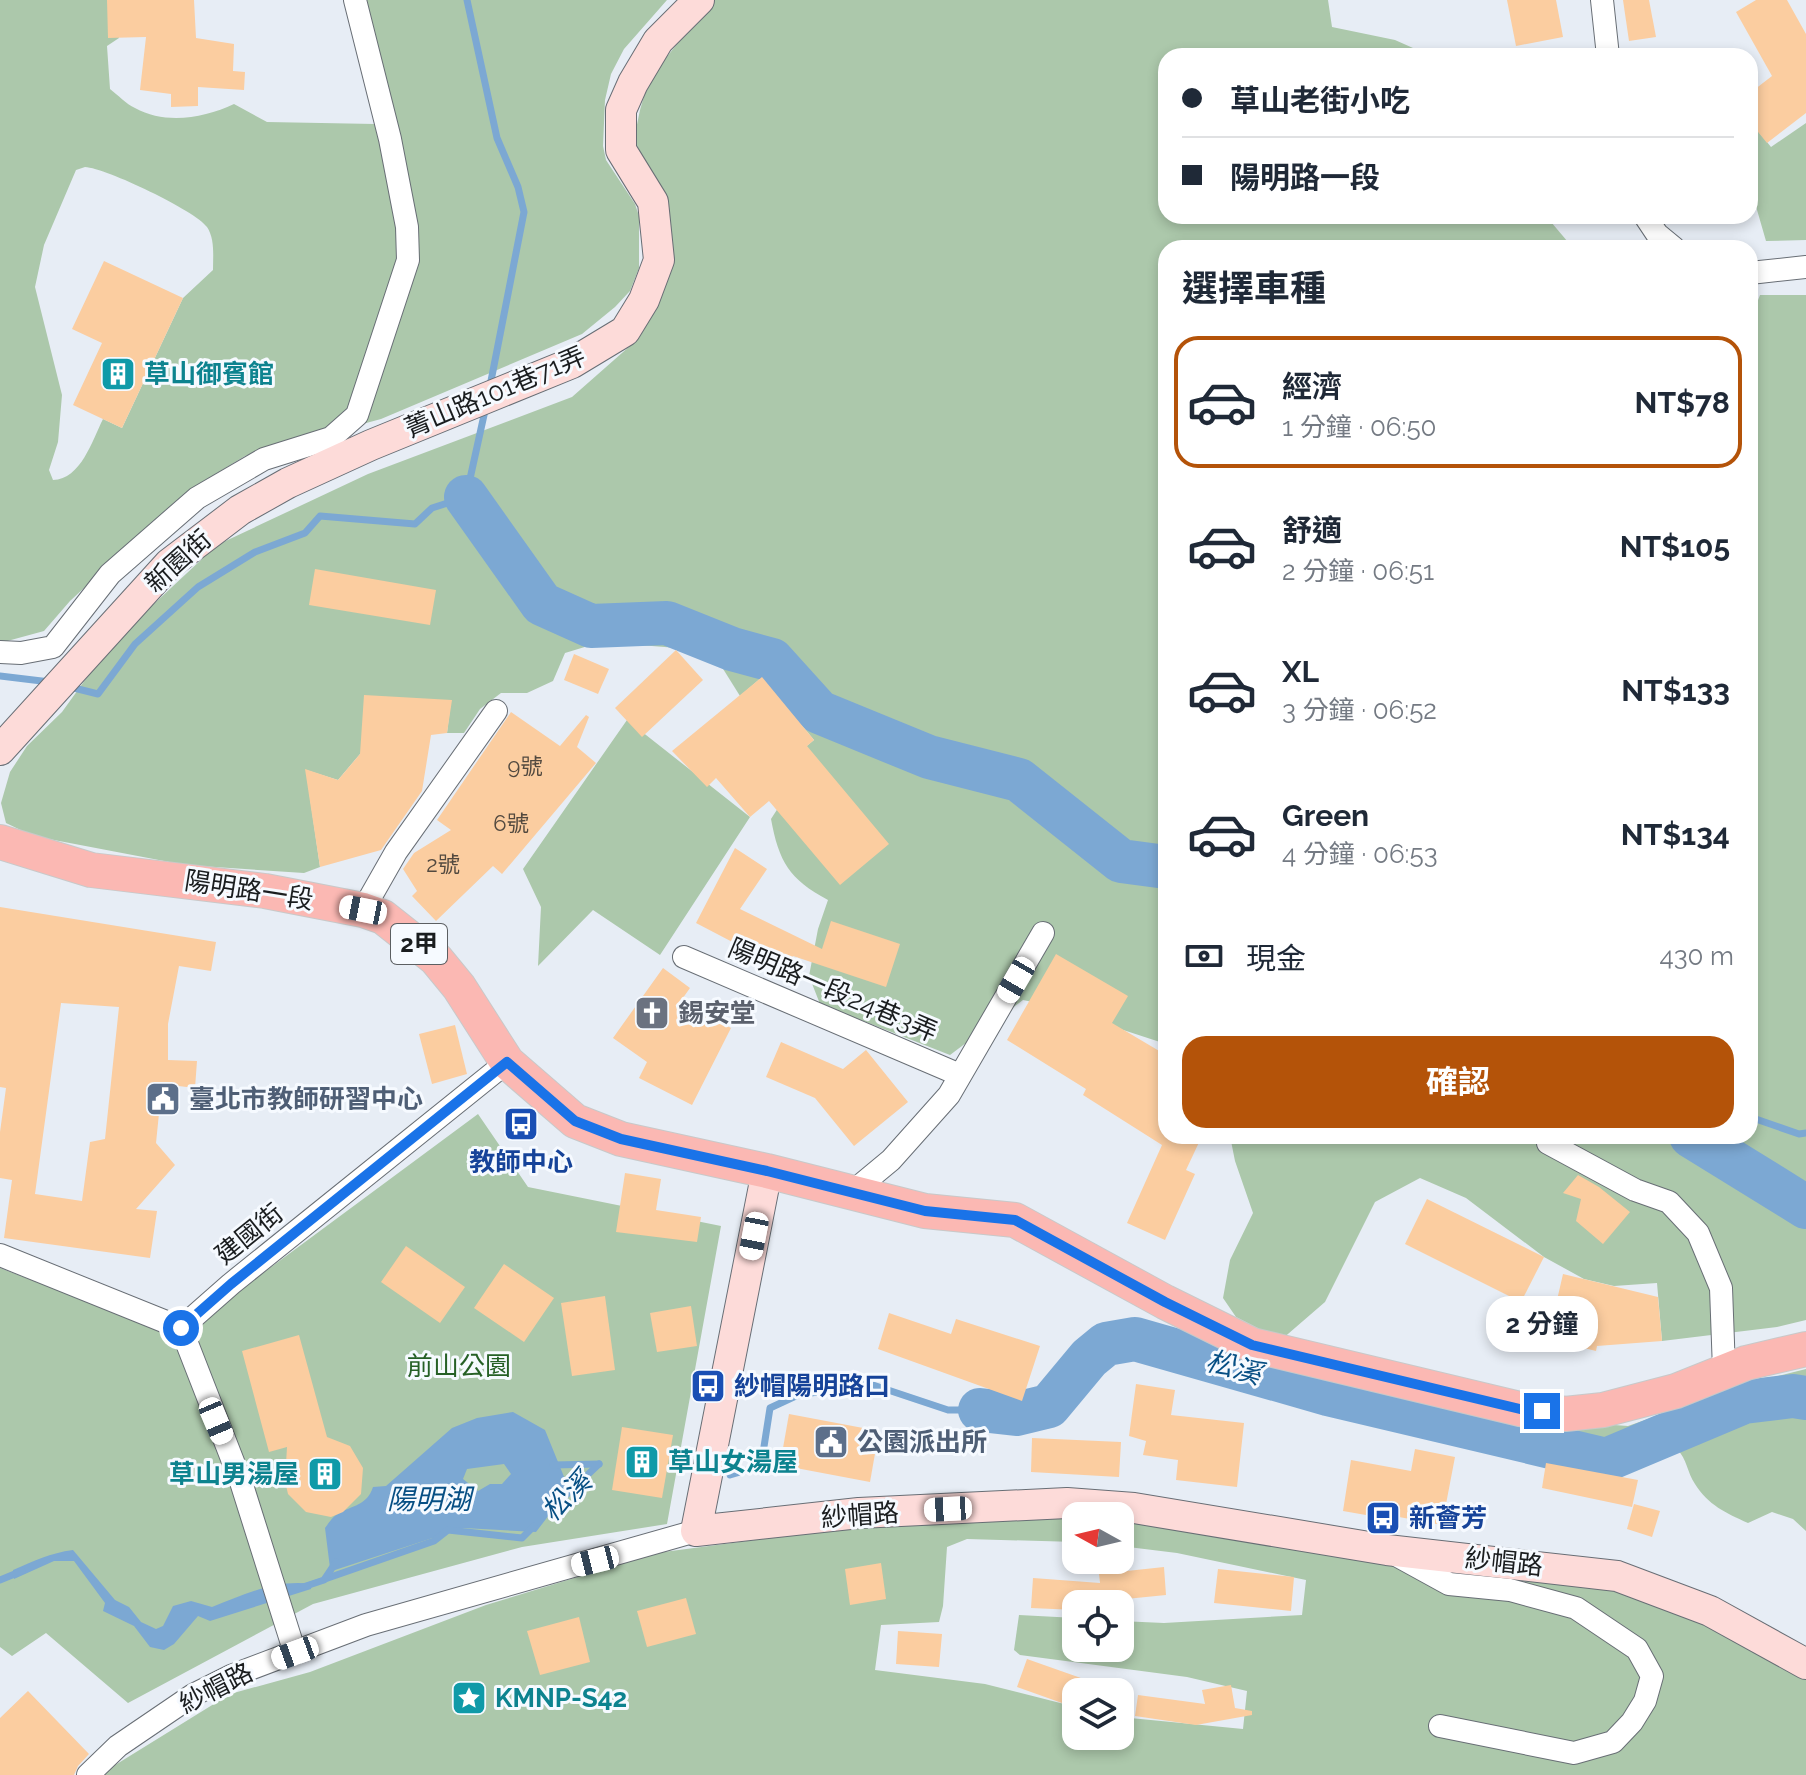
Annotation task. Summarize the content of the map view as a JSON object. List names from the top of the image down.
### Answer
{
  "streets": {
    "main road": ["陽明路一段", "2甲"],
    "street": [
      "菁山路101巷71弄",
      "新園街",
      "陽明路一段24巷3弄",
      "建國街",
      "紗帽路"
    ]
  },
  "crossings": [
    ["菁山路101巷71弄", "新園街"],
    ["陽明路一段", "2甲"],
    ["陽明路一段", "建國街"]
  ],
  "water": ["松溪", "陽明湖"],
  "parks": ["前山公園"],
  "places": {
    "building": ["草山御賓館", "草山女湯屋", "草山男湯屋"],
    "church": ["錫安堂"],
    "public building": ["臺北市教師研習中心", "公園派出所"],
    "bus stop": ["教師中心", "紗帽陽明路口", "新薈芳"],
    "place": ["KMNP-S42"]
  },
  "house_numbers": ["9號", "6號", "2號"],
  "north": "left",
  "page": {
    "banner": ["草山老街小吃", "陽明路一段"],
    "heading": "選擇車種",
    "list": [
      {
        "name": "經濟",
        "note": "1 分鐘 · 06:50",
        "value": "NT$78"
      },
      {
        "name": "舒適",
        "note": "2 分鐘 · 06:51",
        "value": "NT$105"
      },
      {
        "name": "XL",
        "note": "3 分鐘 · 06:52",
        "value": "NT$133"
      },
      {
        "name": "Green",
        "note": "4 分鐘 · 06:53",
        "value": "NT$134"
      }
    ],
    "pay": ["現金", "430 m"],
    "buttons": "確認",
    "bubble": "2 分鐘"
  }
}
